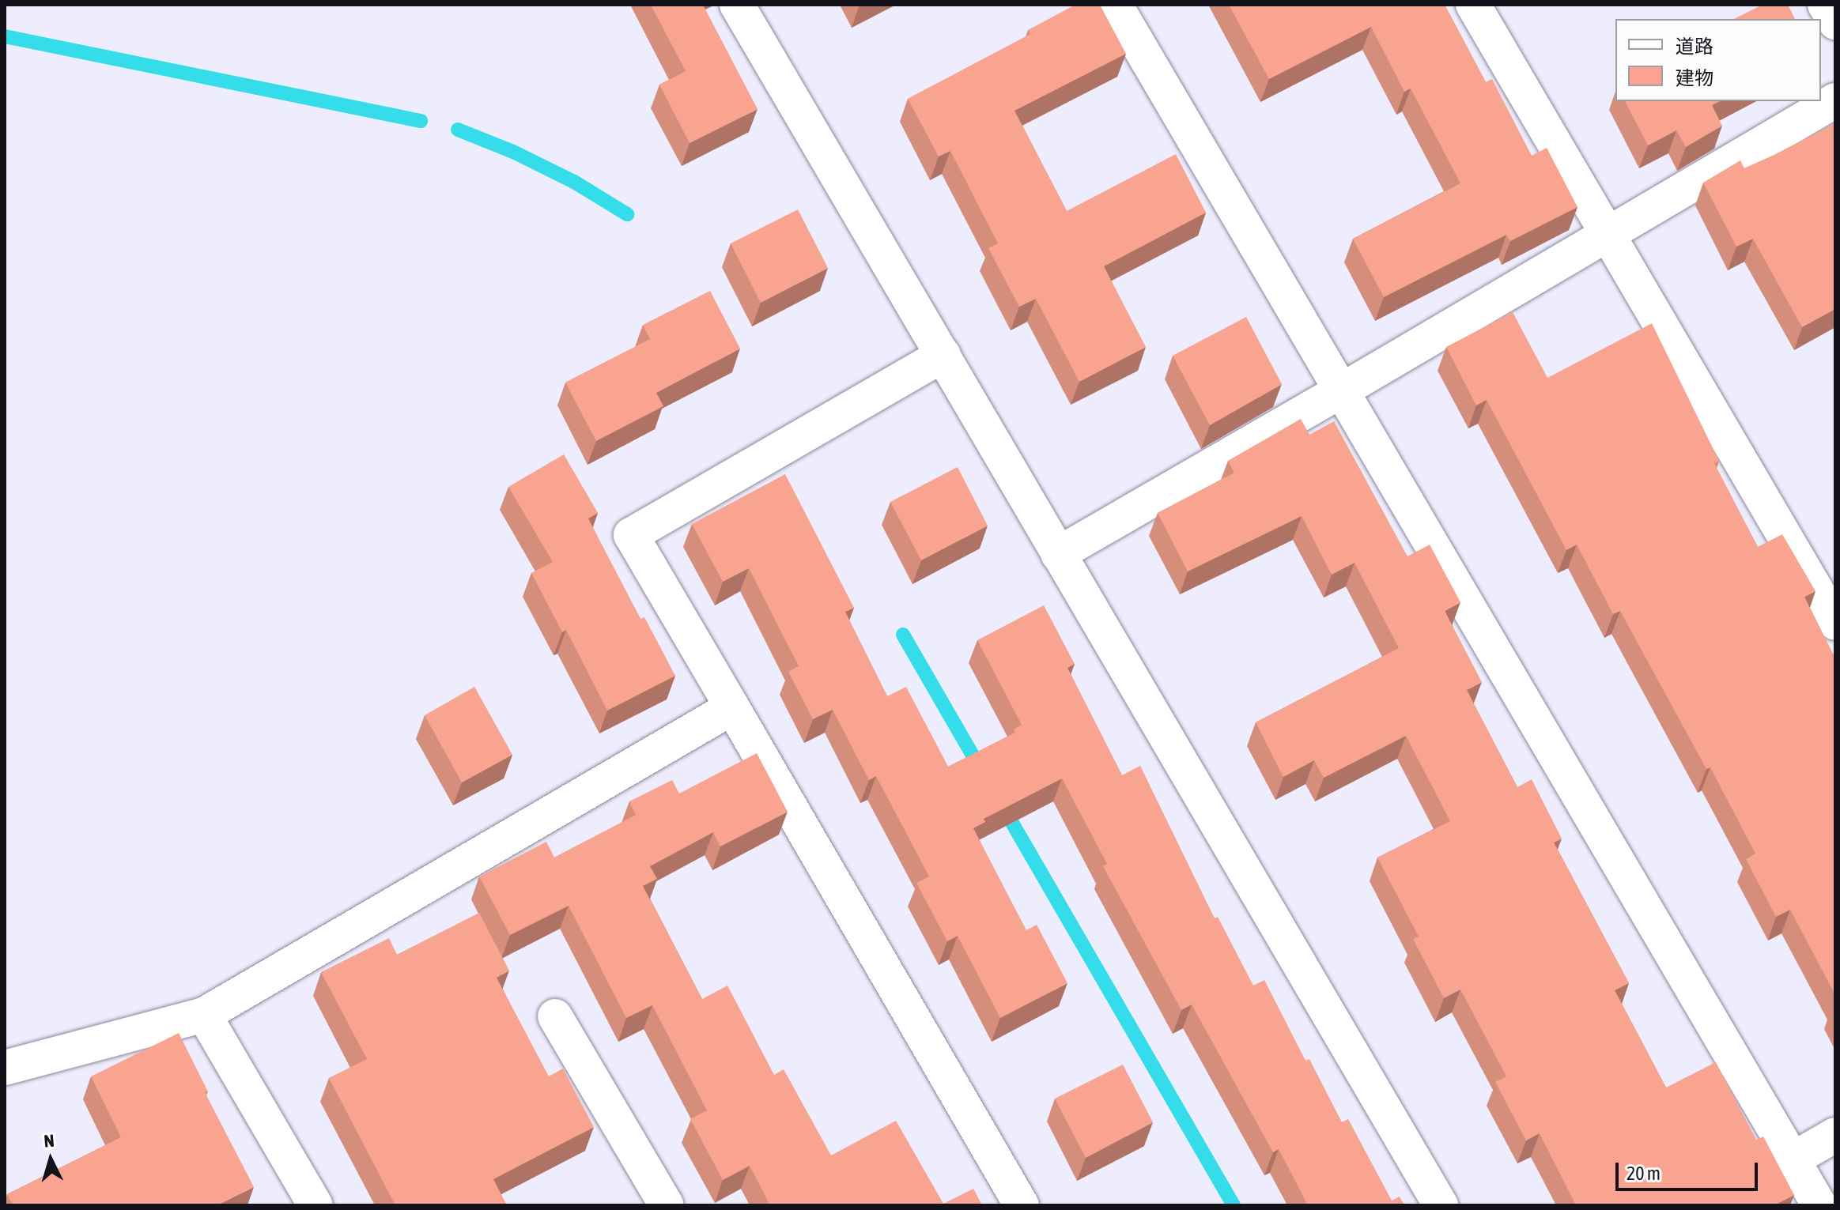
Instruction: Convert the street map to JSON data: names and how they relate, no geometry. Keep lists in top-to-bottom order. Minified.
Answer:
{"legend":["道路","建物"],"scale_bar":"20 m","north":"top"}
